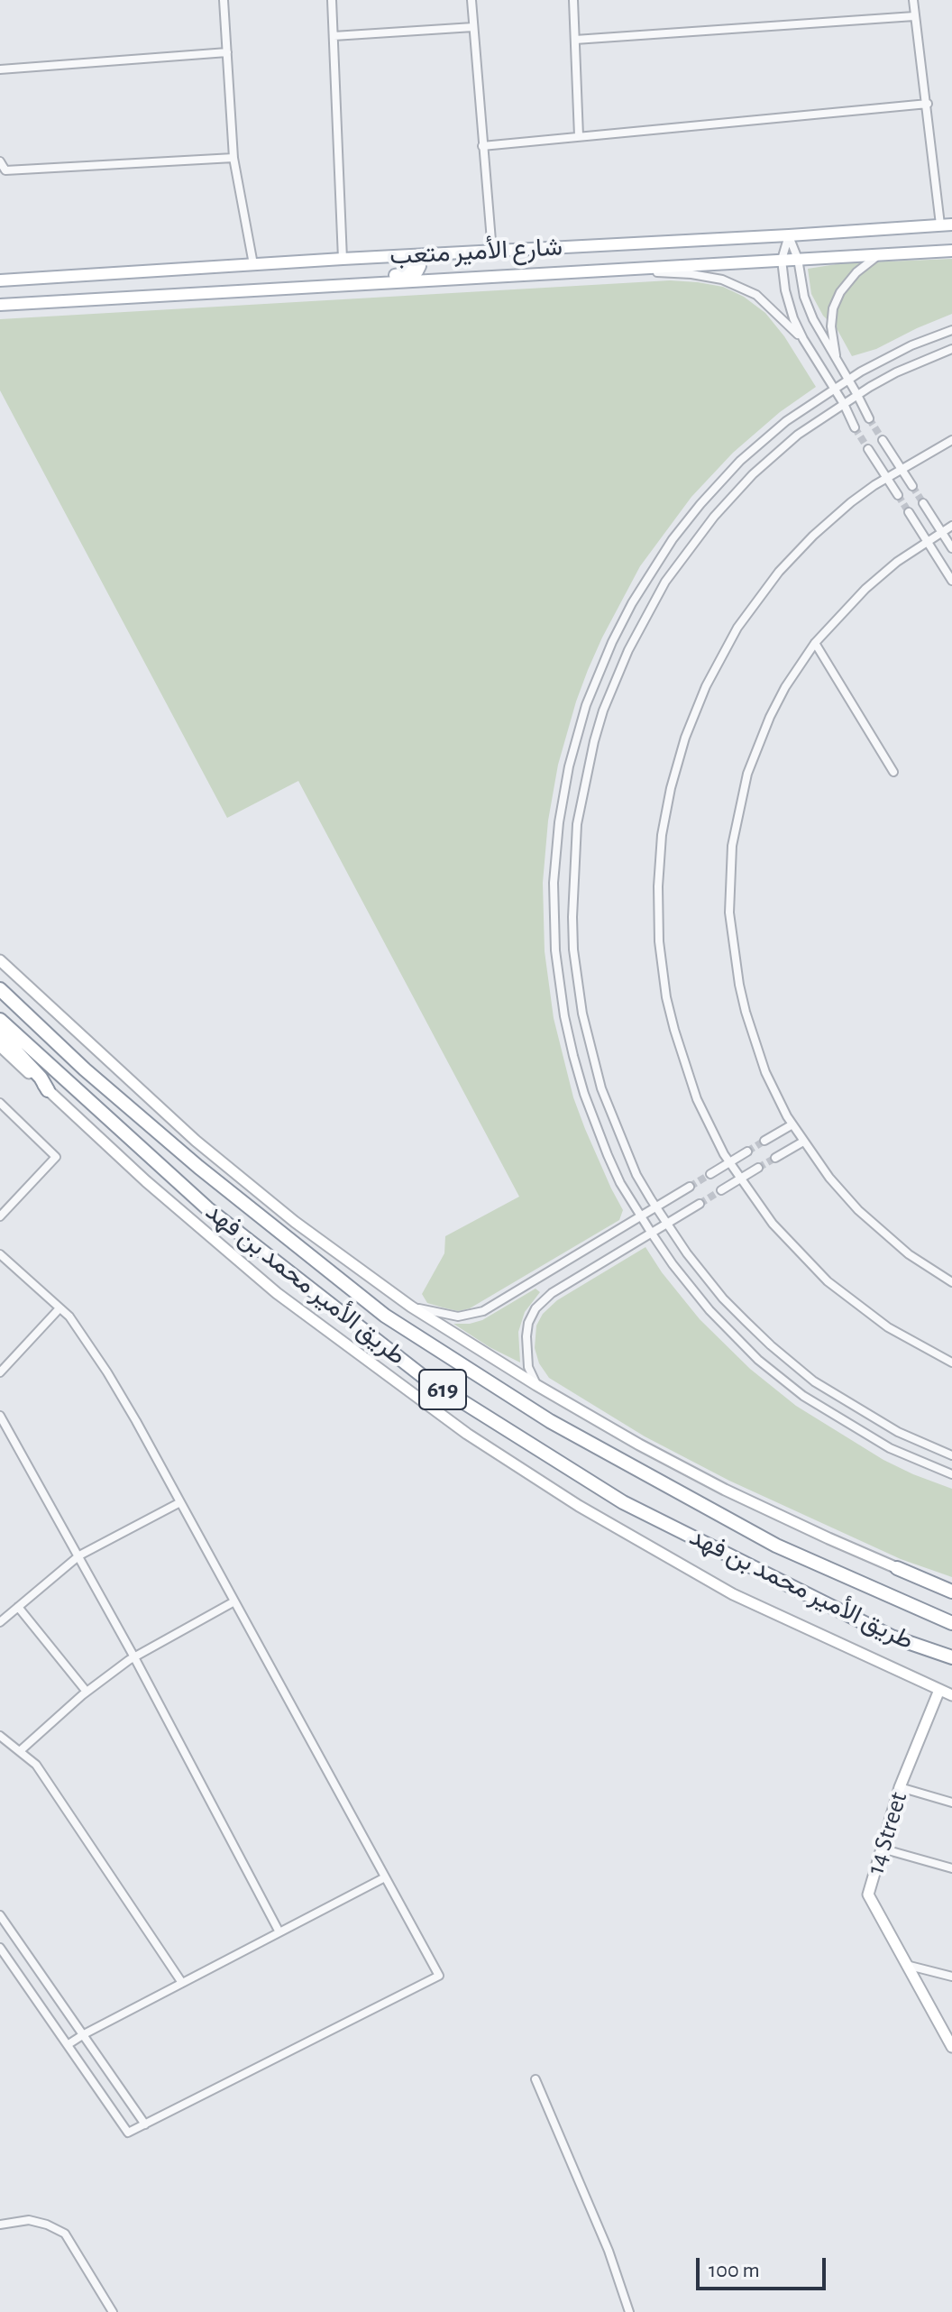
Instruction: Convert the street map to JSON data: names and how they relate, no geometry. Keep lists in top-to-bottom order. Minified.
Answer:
{"streets":{"highway":["طريق الأمير محمد بن فهد","619"],"main road":["شارع الأمير متعب","14 Street"]},"scale_bar":"100 m"}
